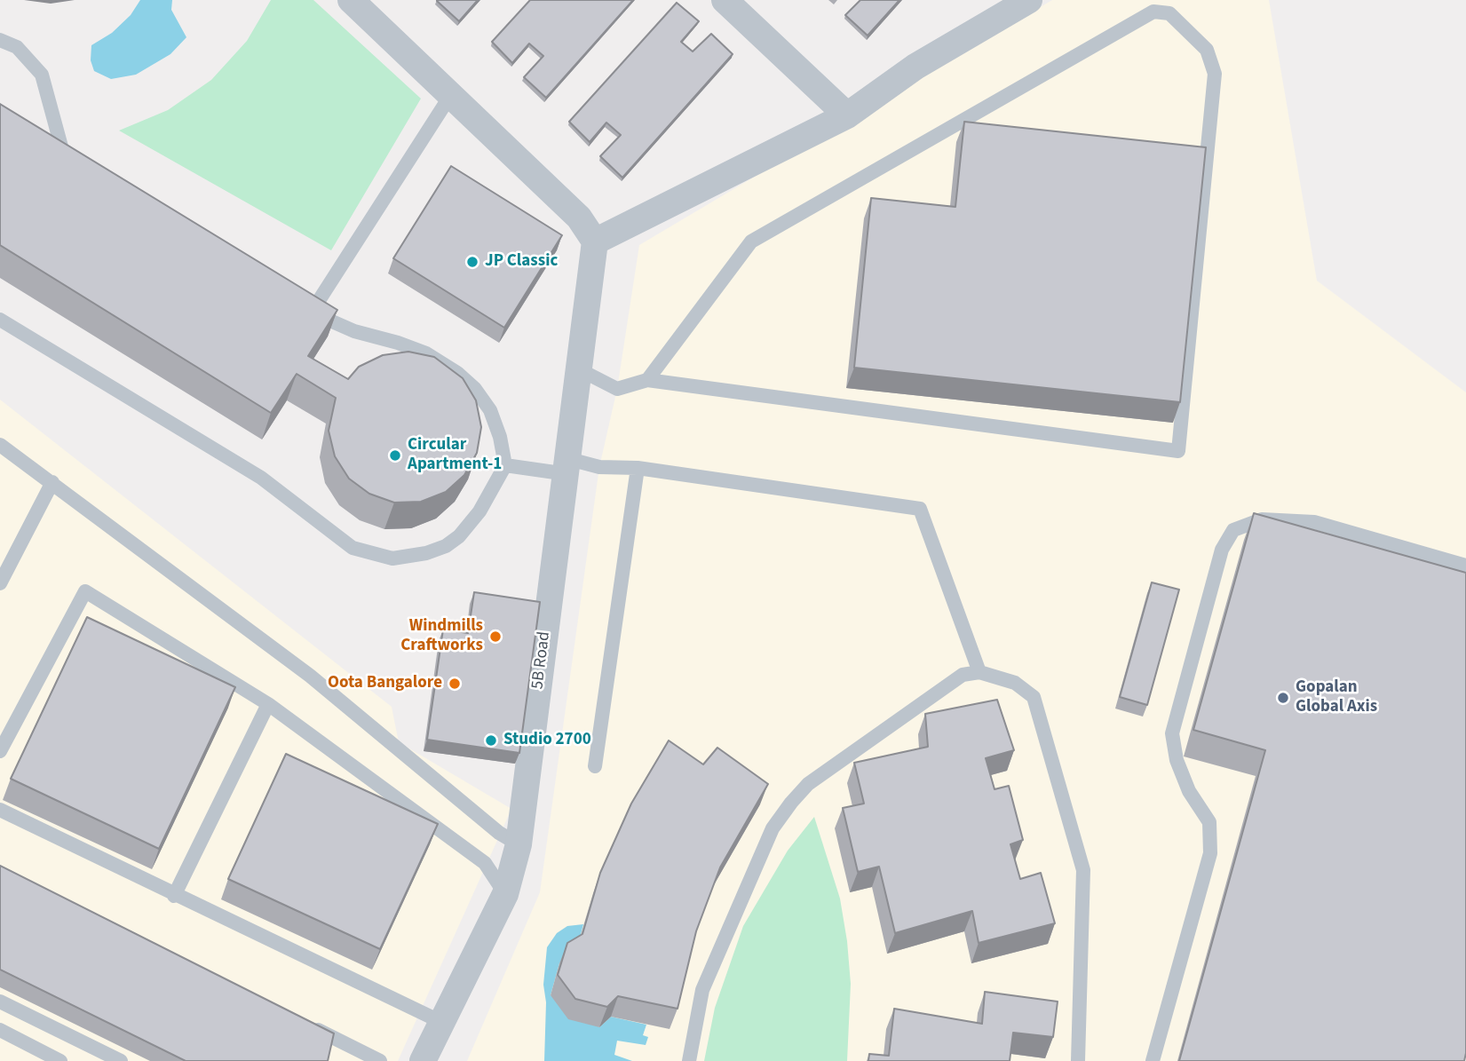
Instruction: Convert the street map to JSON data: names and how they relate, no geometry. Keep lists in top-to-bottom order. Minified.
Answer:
{"streets":{"street":["5B Road"]},"places":["JP Classic","Circular Apartment-1","Windmills Craftworks","Oota Bangalore","Gopalan Global Axis","Studio 2700"]}
